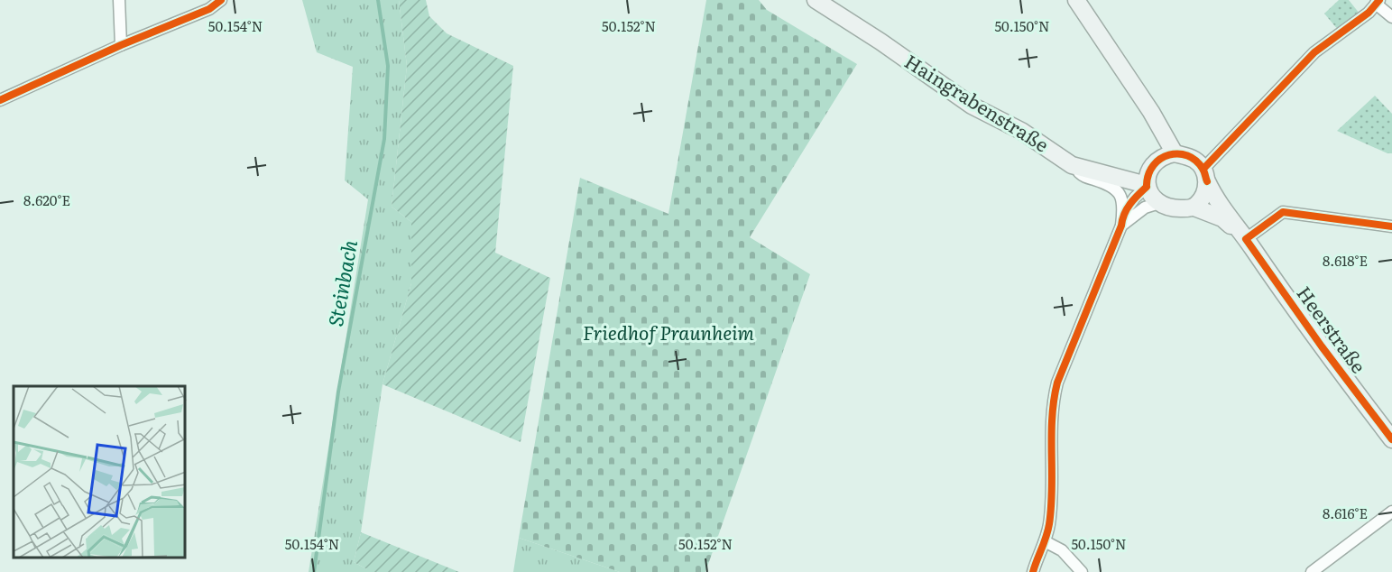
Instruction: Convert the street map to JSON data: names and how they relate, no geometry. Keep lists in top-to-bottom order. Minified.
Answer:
{"streets":{"main road":["Haingrabenstraße","Heerstraße"]},"crossings":[["Haingrabenstraße","Heerstraße"]],"water":["Steinbach"],"parks":["Friedhof Praunheim"],"coordinates":["50.154°N","50.152°N","50.150°N","8.620°E","8.618°E","8.616°E"]}
